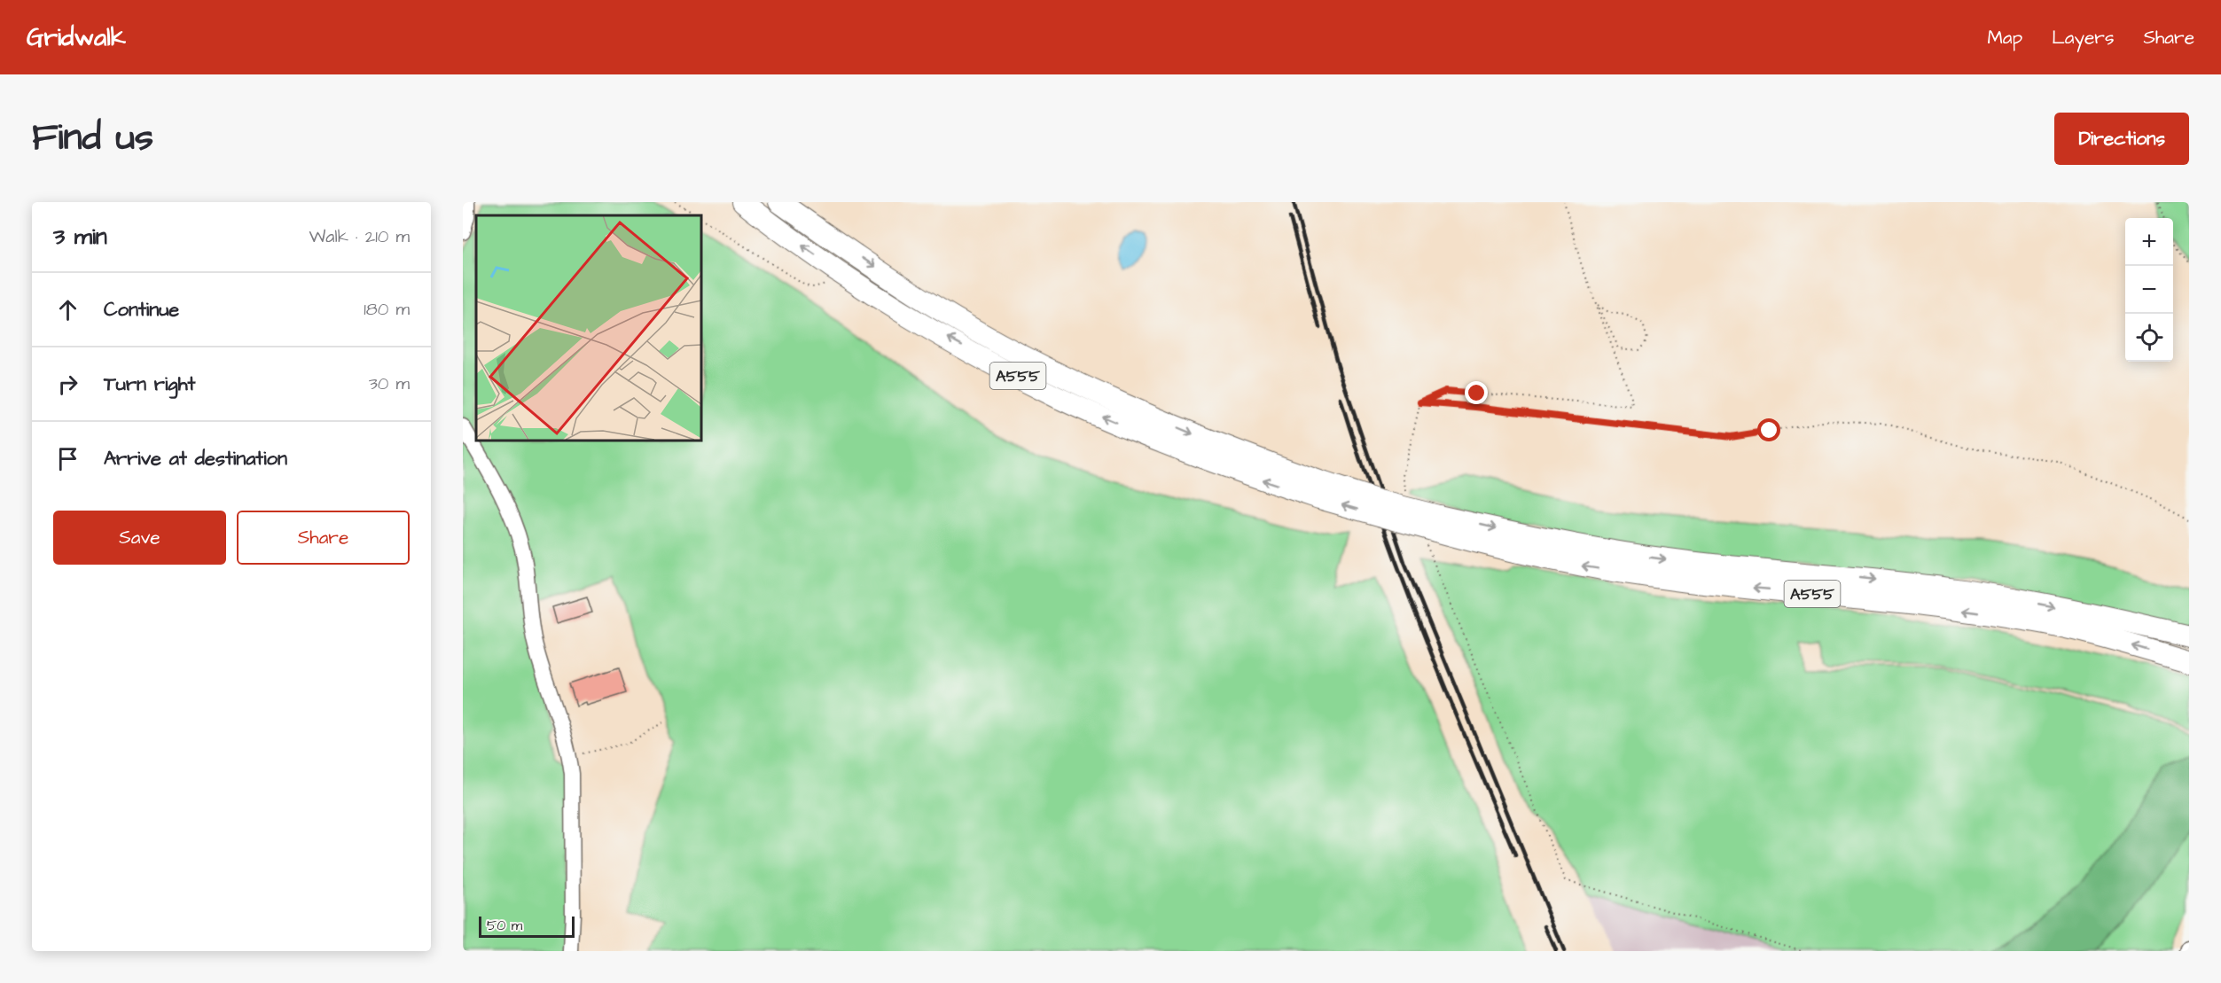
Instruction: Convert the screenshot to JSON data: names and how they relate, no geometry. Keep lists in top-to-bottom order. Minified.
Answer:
{"streets":{"highway":["A555"]},"scale_bar":"50 m","page":{"header":"Gridwalk","nav":["Map","Layers","Share"],"title":"Find us","buttons":["Directions",["Save","Share"]],"heading":["3 min","Walk · 210 m"],"map_buttons":["+","−"],"list":[["Continue","180 m"],["Turn right","30 m"],"Arrive at destination"],"scale":"50 m"}}
